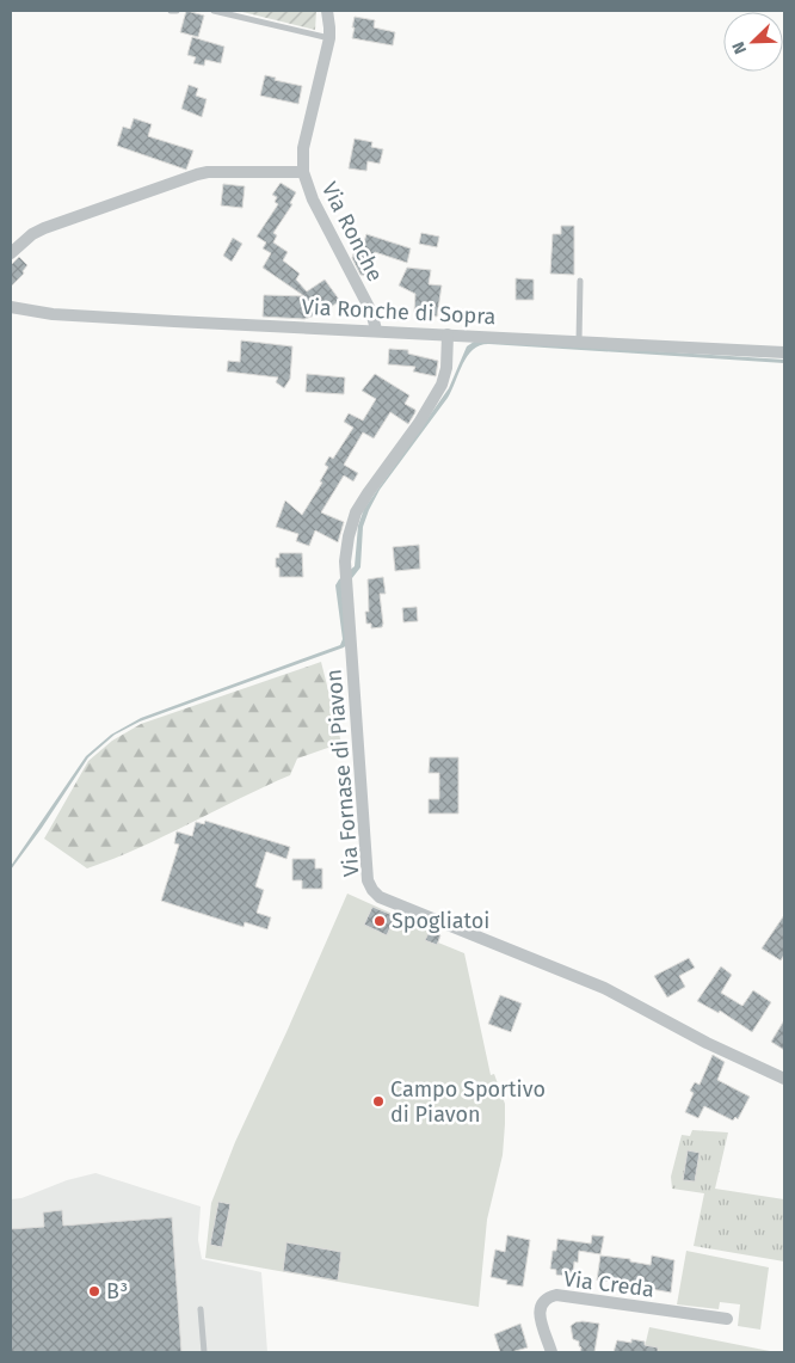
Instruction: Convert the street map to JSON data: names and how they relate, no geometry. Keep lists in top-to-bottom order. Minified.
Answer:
{"streets":{"street":["Via Ronche","Via Ronche di Sopra","Via Fornase di Piavon","Via Creda"]},"crossings":[["Via Ronche","Via Ronche di Sopra"],["Via Ronche di Sopra","Via Fornase di Piavon"]],"places":["Spogliatoi","Campo Sportivo di Piavon","B³"],"north":"bottom left"}
